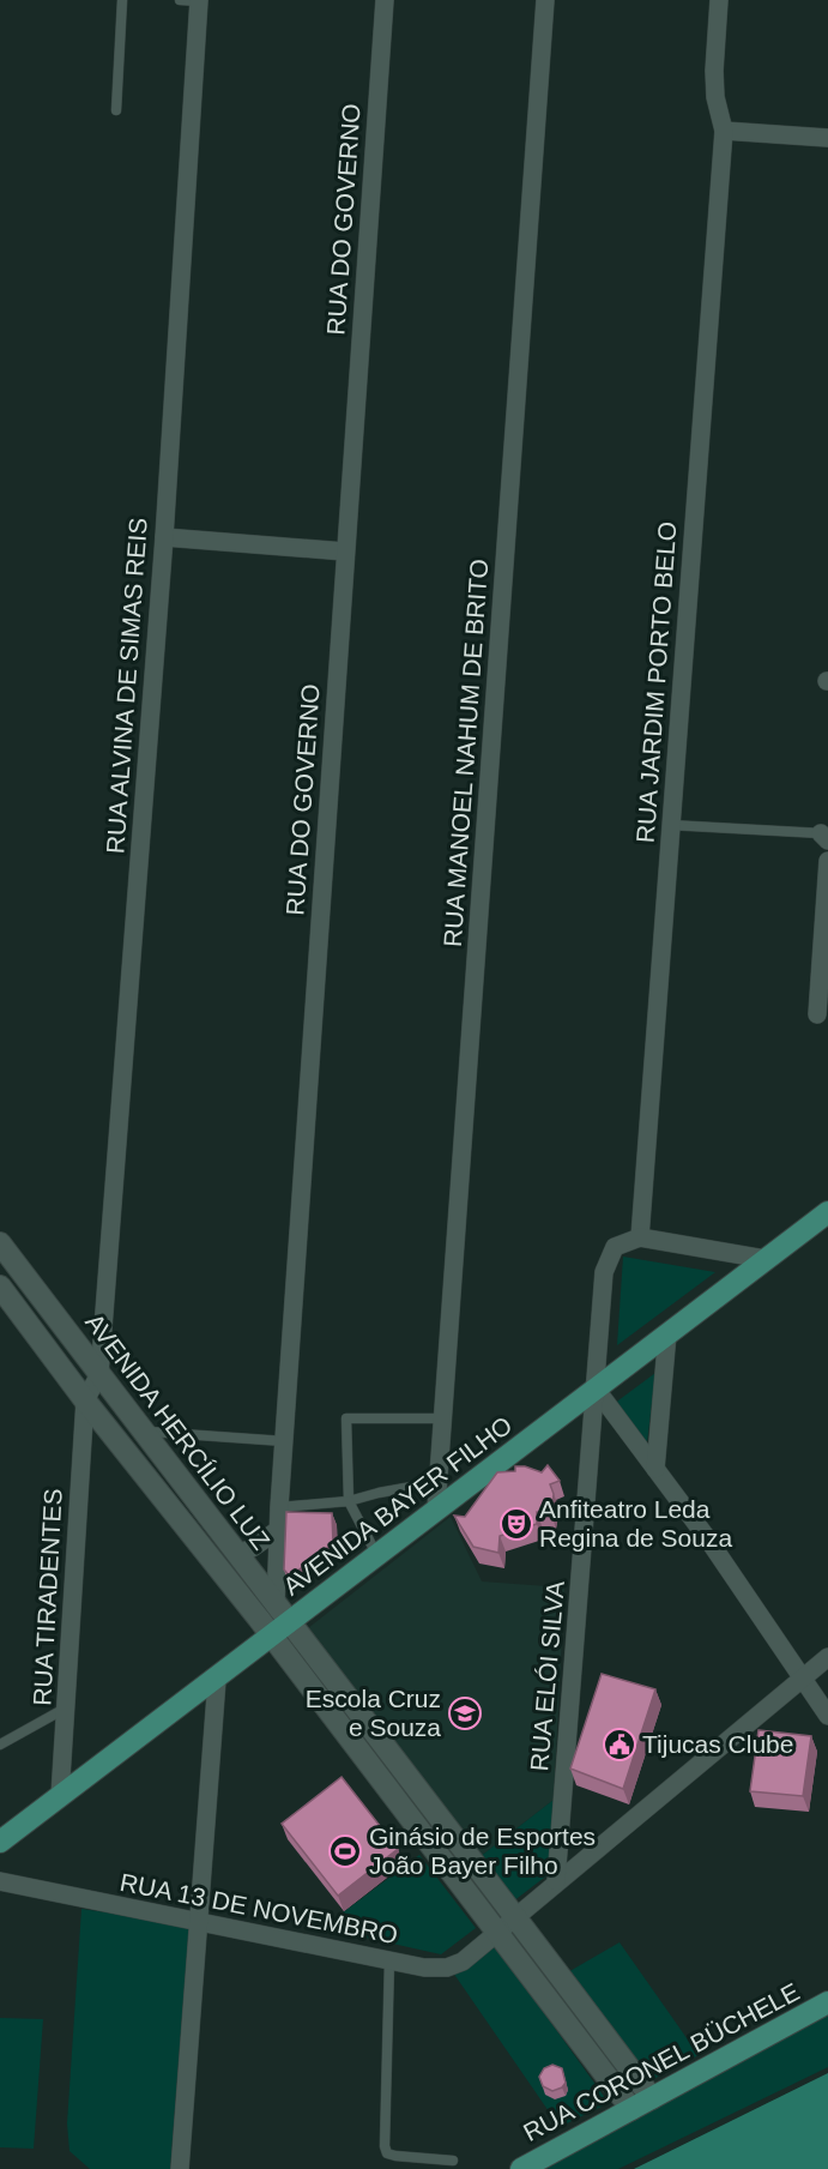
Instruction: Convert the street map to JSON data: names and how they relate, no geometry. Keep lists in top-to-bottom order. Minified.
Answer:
{"streets":{"main road":["AVENIDA BAYER FILHO","RUA CORONEL BÜCHELE"],"street":["RUA DO GOVERNO","RUA JARDIM PORTO BELO","RUA ALVINA DE SIMAS REIS","RUA MANOEL NAHUM DE BRITO","AVENIDA HERCÍLIO LUZ","RUA TIRADENTES","RUA ELÓI SILVA","RUA 13 DE NOVEMBRO"]},"crossings":[["RUA DO GOVERNO","AVENIDA HERCÍLIO LUZ"],["RUA DO GOVERNO","AVENIDA BAYER FILHO"],["RUA JARDIM PORTO BELO","RUA ELÓI SILVA"],["RUA ALVINA DE SIMAS REIS","AVENIDA HERCÍLIO LUZ"],["RUA MANOEL NAHUM DE BRITO","AVENIDA BAYER FILHO"],["AVENIDA HERCÍLIO LUZ","AVENIDA BAYER FILHO"],["AVENIDA HERCÍLIO LUZ","RUA TIRADENTES"],["AVENIDA HERCÍLIO LUZ","RUA 13 DE NOVEMBRO"],["AVENIDA HERCÍLIO LUZ","RUA CORONEL BÜCHELE"],["AVENIDA BAYER FILHO","RUA TIRADENTES"],["AVENIDA BAYER FILHO","RUA ELÓI SILVA"],["RUA ELÓI SILVA","RUA 13 DE NOVEMBRO"]],"places":{"theatre":["Anfiteatro Leda Regina de Souza"],"school or university":["Escola Cruz e Souza"],"public building":["Tijucas Clube"],"sports":["Ginásio de Esportes João Bayer Filho"]}}
